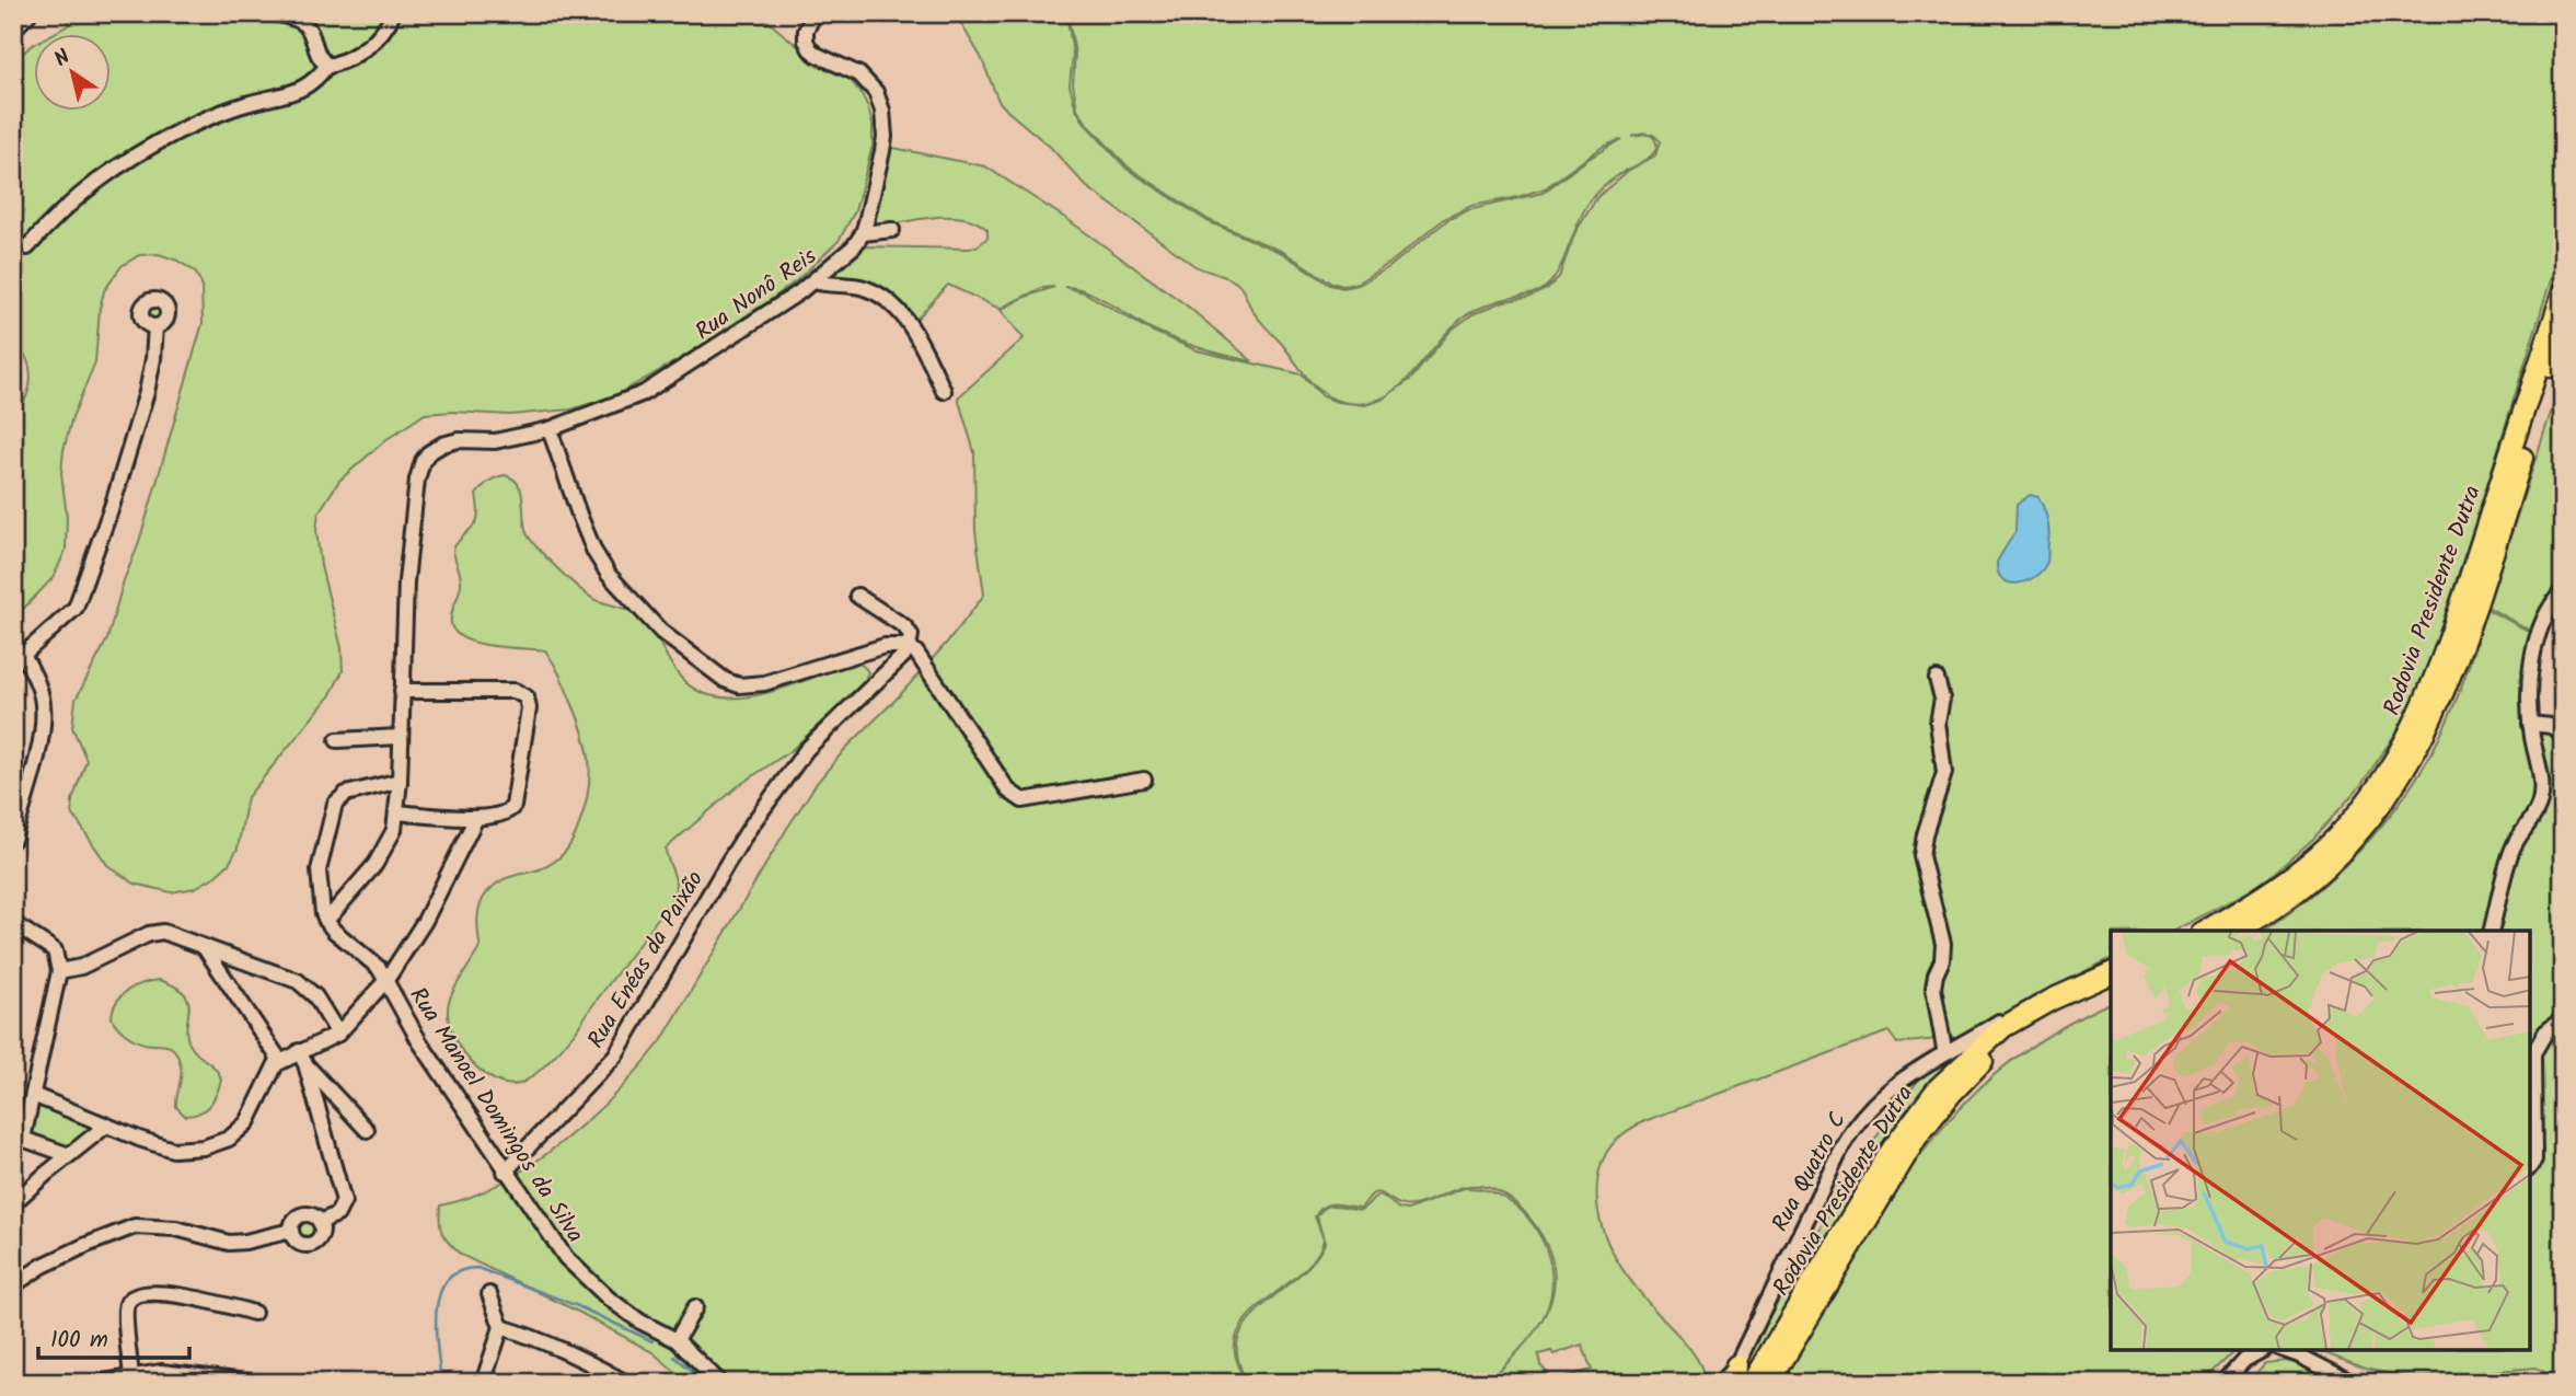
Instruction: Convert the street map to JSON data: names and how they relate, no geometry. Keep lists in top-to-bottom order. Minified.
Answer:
{"streets":{"highway":["Rodovia Presidente Dutra"],"street":["Rua Nonô Reis","Rua Enéas da Paixão","Rua Manoel Domingos da Silva","Rua Quatro C"]},"crossings":[["Rua Nonô Reis","Rua Manoel Domingos da Silva"],["Rua Enéas da Paixão","Rua Manoel Domingos da Silva"]],"scale_bar":"100 m","north":"top left"}
